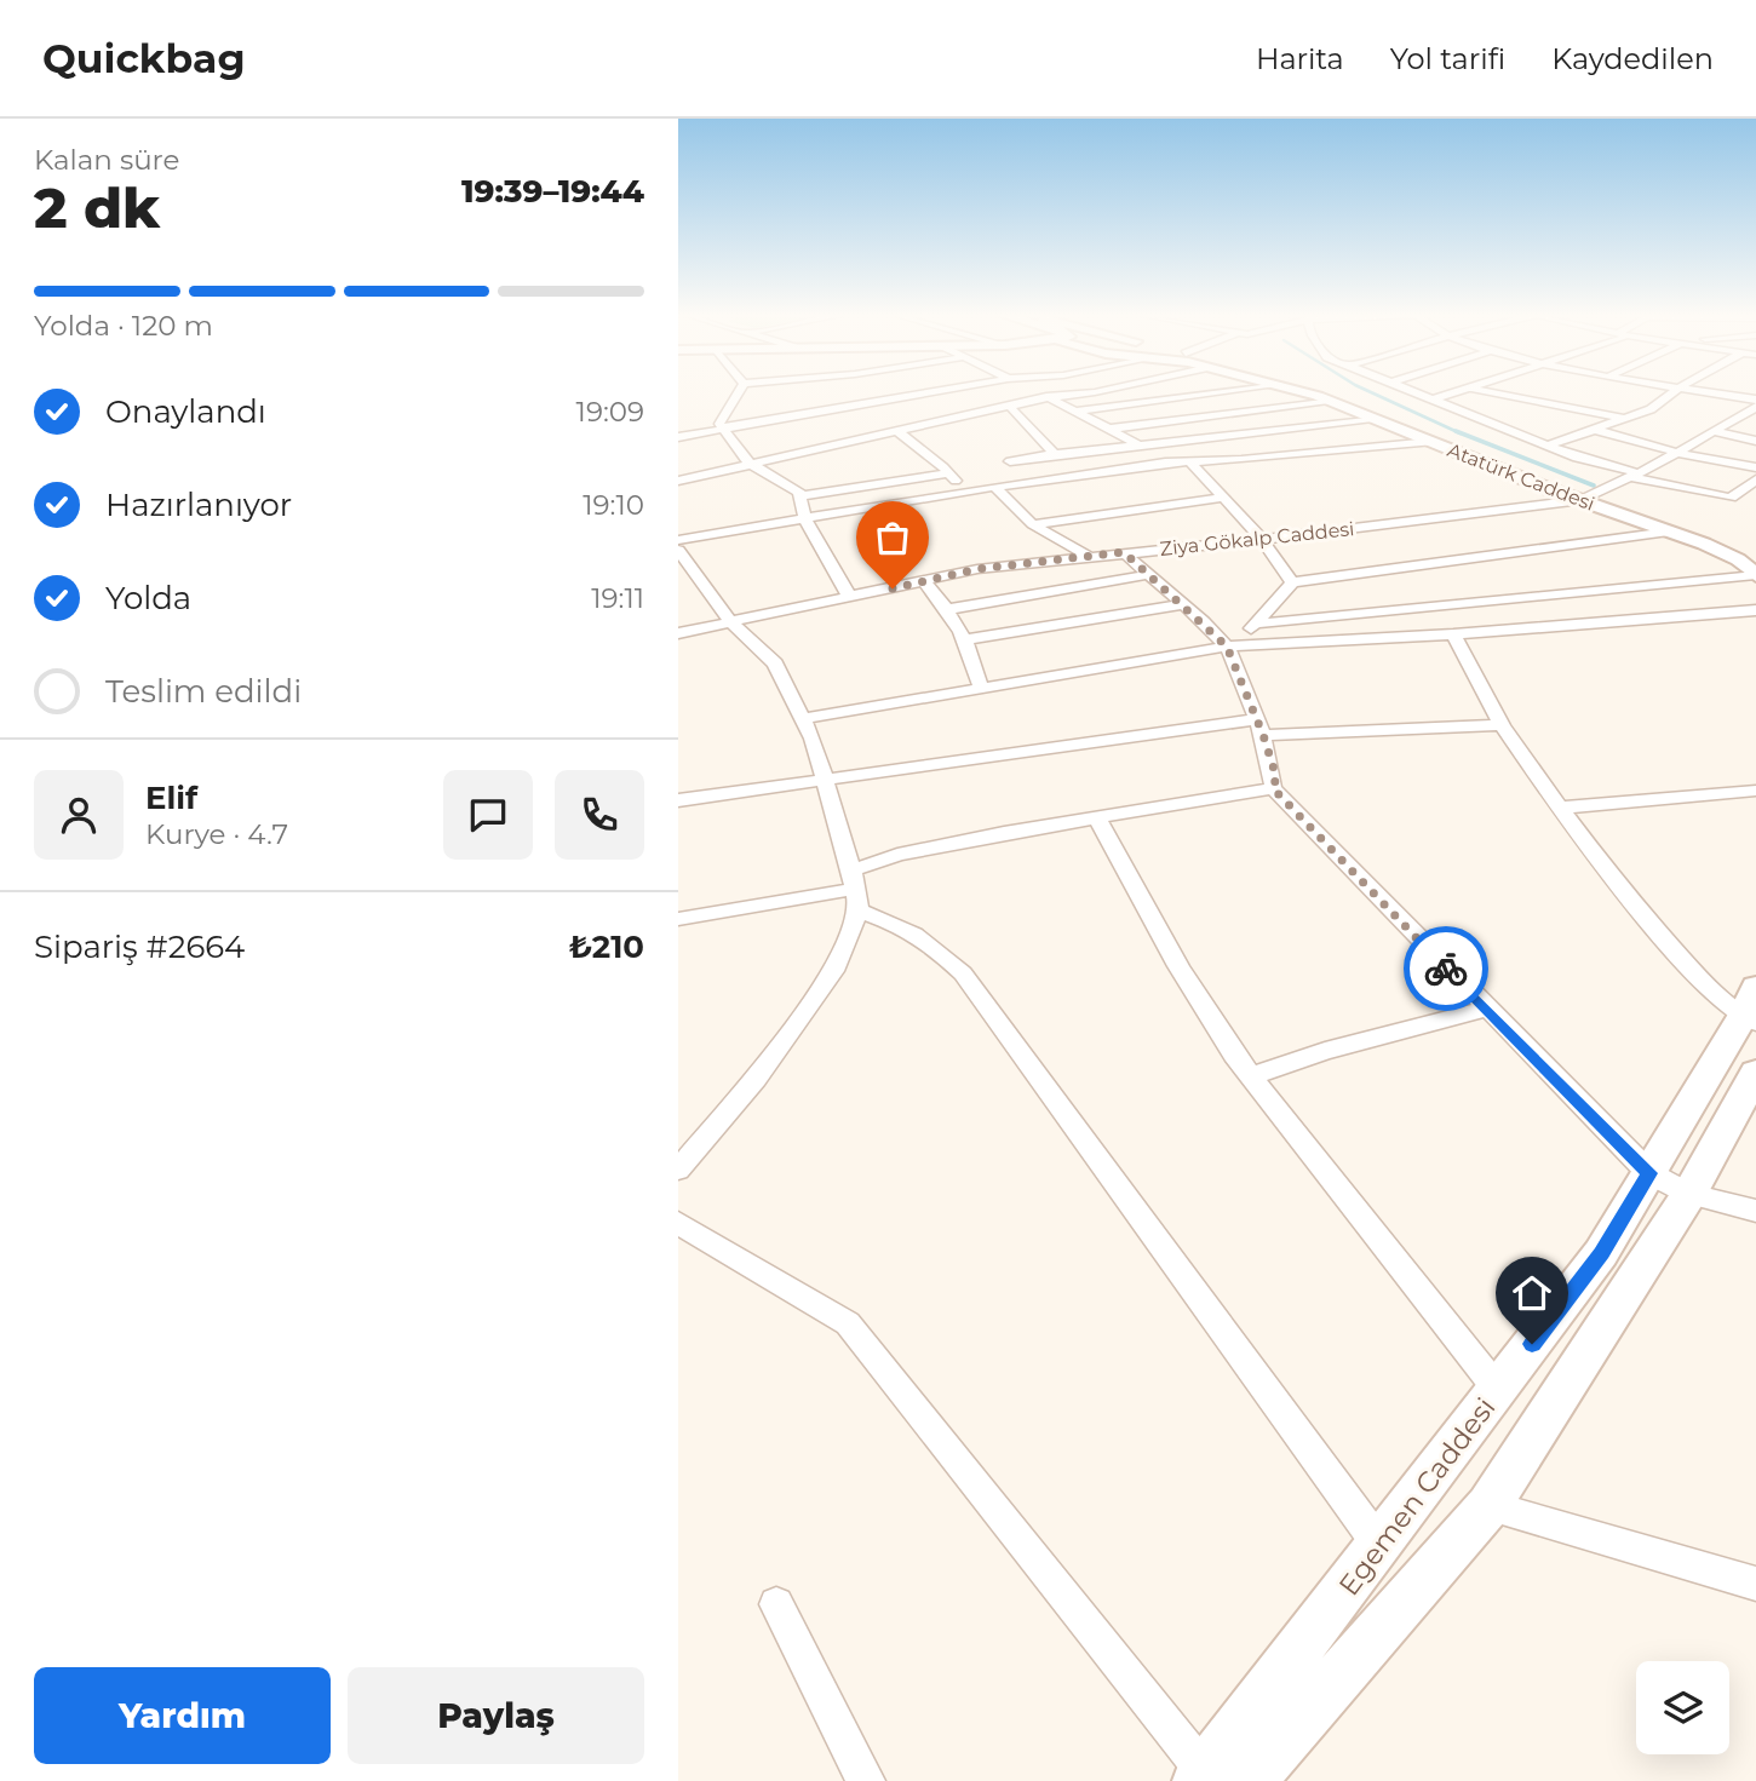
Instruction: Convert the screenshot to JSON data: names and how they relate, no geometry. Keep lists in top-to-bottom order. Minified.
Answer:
{"streets":{"main road":["Atatürk Caddesi","Egemen Caddesi"],"street":["Ziya Gökalp Caddesi"]},"crossings":[["Atatürk Caddesi","Ziya Gökalp Caddesi"]],"page":{"header":"Quickbag","nav":["Harita","Yol tarifi","Kaydedilen"],"heading":["2 dk","Kalan süre","19:39–19:44"],"panel":["Elif","Kurye · 4.7","Sipariş #2664","₺210"],"bar":"Yolda · 120 m","list":[["Onaylandı","19:09"],["Hazırlanıyor","19:10"],["Yolda","19:11"],"Teslim edildi"],"buttons":["Yardım","Paylaş"]}}
